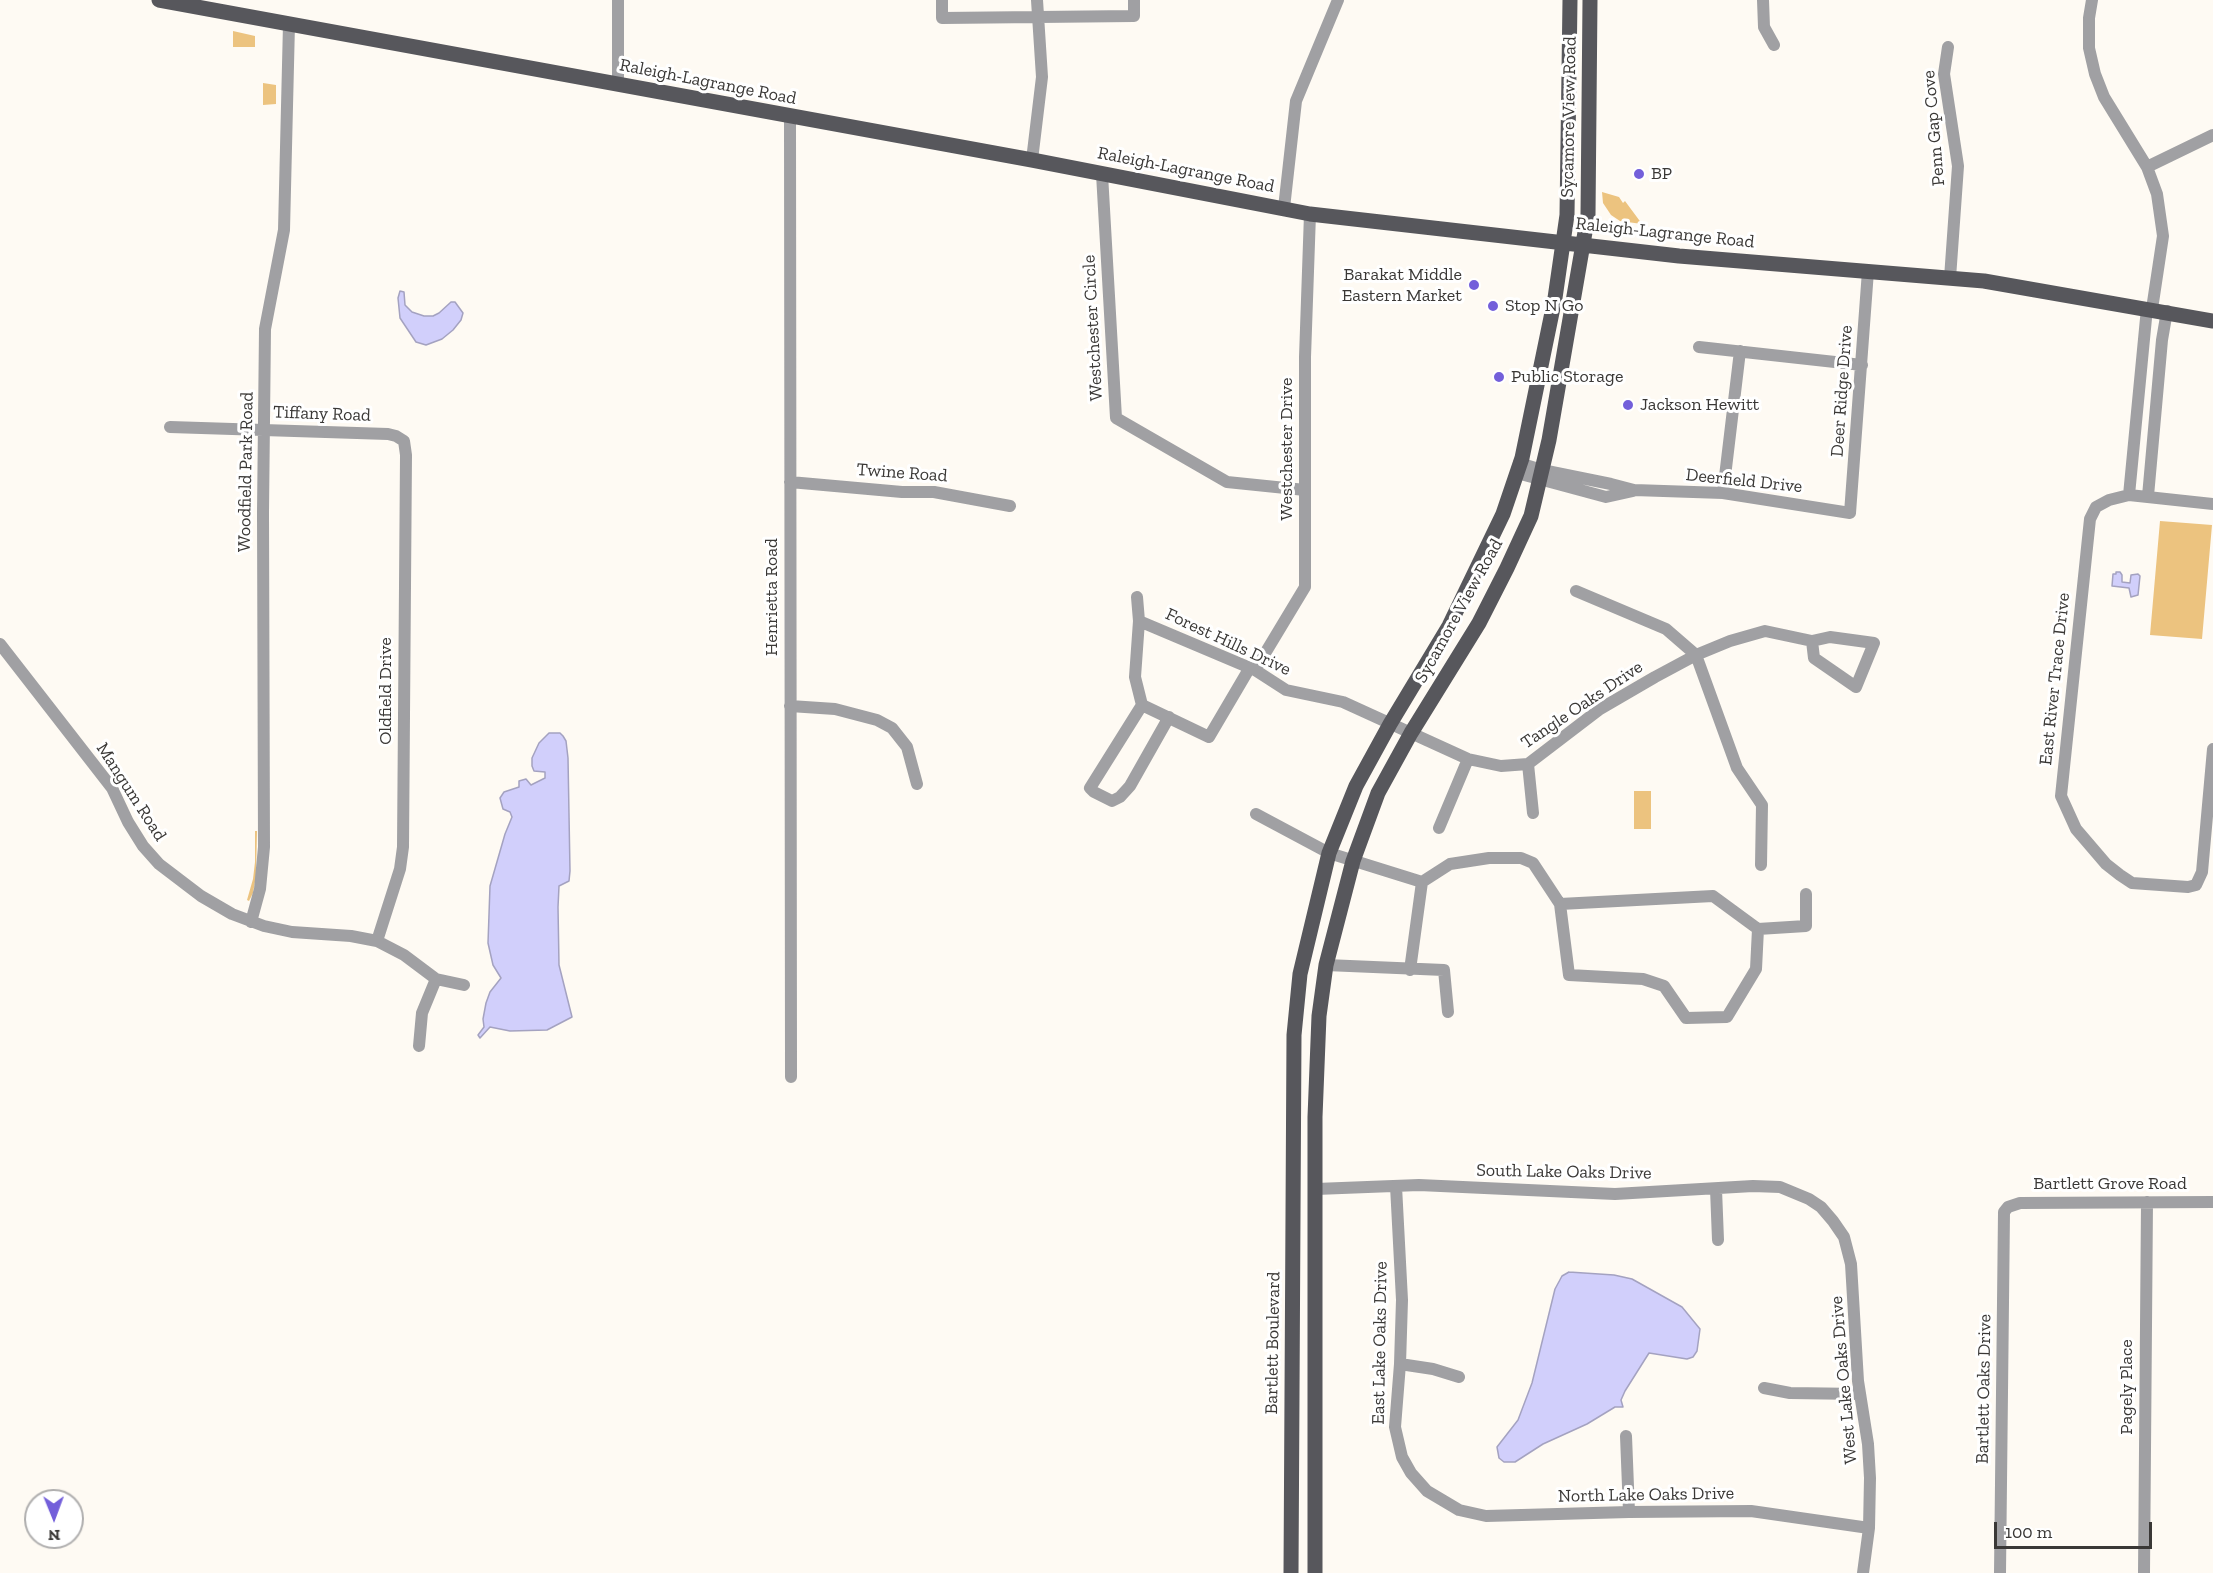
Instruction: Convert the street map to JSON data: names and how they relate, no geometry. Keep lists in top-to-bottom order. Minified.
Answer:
{"streets":{"main road":["Raleigh-Lagrange Road","Sycamore View Road","Bartlett Boulevard"],"street":["Penn Gap Cove","Westchester Circle","Deer Ridge Drive","Tiffany Road","Westchester Drive","Woodfield Park Road","Twine Road","Deerfield Drive","Henrietta Road","Forest Hills Drive","East River Trace Drive","Oldfield Drive","Tangle Oaks Drive","Mangum Road","South Lake Oaks Drive","Bartlett Grove Road","East Lake Oaks Drive","West Lake Oaks Drive","Pagely Place","Bartlett Oaks Drive","North Lake Oaks Drive"]},"crossings":[["Raleigh-Lagrange Road","Sycamore View Road"],["Raleigh-Lagrange Road","Penn Gap Cove"],["Raleigh-Lagrange Road","Westchester Circle"],["Raleigh-Lagrange Road","Deer Ridge Drive"],["Raleigh-Lagrange Road","Westchester Drive"],["Raleigh-Lagrange Road","Woodfield Park Road"],["Raleigh-Lagrange Road","Henrietta Road"],["Sycamore View Road","Deerfield Drive"],["Sycamore View Road","Forest Hills Drive"],["Sycamore View Road","Tangle Oaks Drive"],["Sycamore View Road","South Lake Oaks Drive"],["Sycamore View Road","Bartlett Boulevard"],["Westchester Circle","Westchester Drive"],["Deer Ridge Drive","Deerfield Drive"],["Tiffany Road","Woodfield Park Road"],["Tiffany Road","Oldfield Drive"],["Westchester Drive","Forest Hills Drive"],["Woodfield Park Road","Mangum Road"],["Twine Road","Henrietta Road"],["Forest Hills Drive","Tangle Oaks Drive"],["Oldfield Drive","Mangum Road"],["South Lake Oaks Drive","East Lake Oaks Drive"],["South Lake Oaks Drive","West Lake Oaks Drive"],["Bartlett Grove Road","Pagely Place"],["Bartlett Grove Road","Bartlett Oaks Drive"],["East Lake Oaks Drive","North Lake Oaks Drive"],["West Lake Oaks Drive","North Lake Oaks Drive"]],"places":["BP","Barakat Middle Eastern Market","Stop N Go","Public Storage","Jackson Hewitt"],"scale_bar":"100 m","north":"bottom"}
